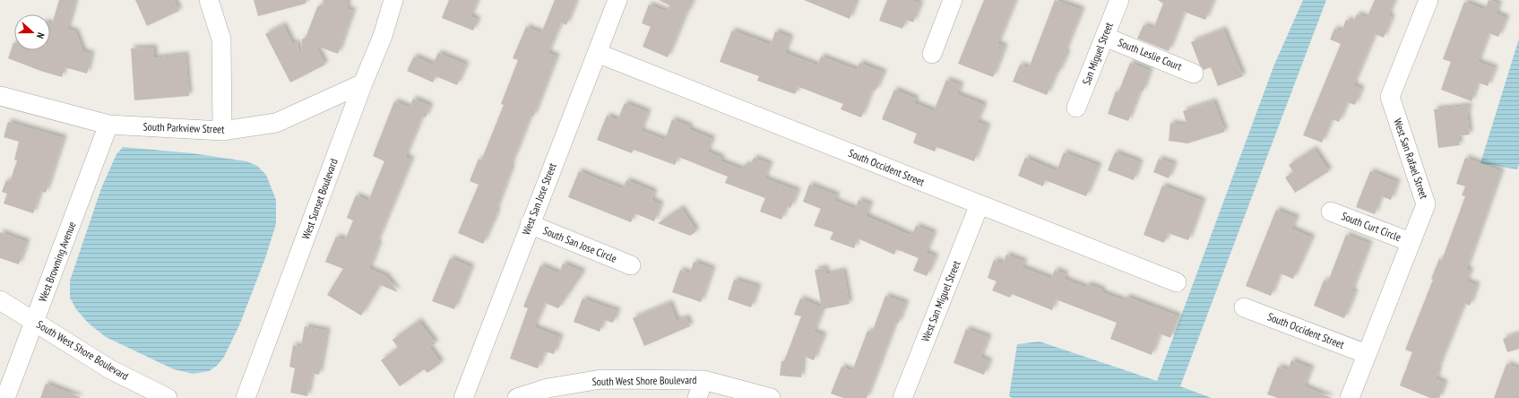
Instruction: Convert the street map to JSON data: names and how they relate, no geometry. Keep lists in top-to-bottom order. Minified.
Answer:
{"streets":{"street":["San Miguel Street","South Leslie Court","South Parkview Street","West San Rafael Street","South Occident Street","West Sunset Boulevard","West San Jose Street","South Curt Circle","South San Jose Circle","West Browning Avenue","West San Miguel Street","South West Shore Boulevard"]},"crossings":[["San Miguel Street","South Leslie Court"],["South Parkview Street","West Sunset Boulevard"],["South Parkview Street","West Browning Avenue"],["West San Rafael Street","South Occident Street"],["West San Rafael Street","South Curt Circle"],["South Occident Street","West San Jose Street"],["South Occident Street","West San Miguel Street"],["West San Jose Street","South San Jose Circle"],["West Browning Avenue","South West Shore Boulevard"]],"north":"right"}
